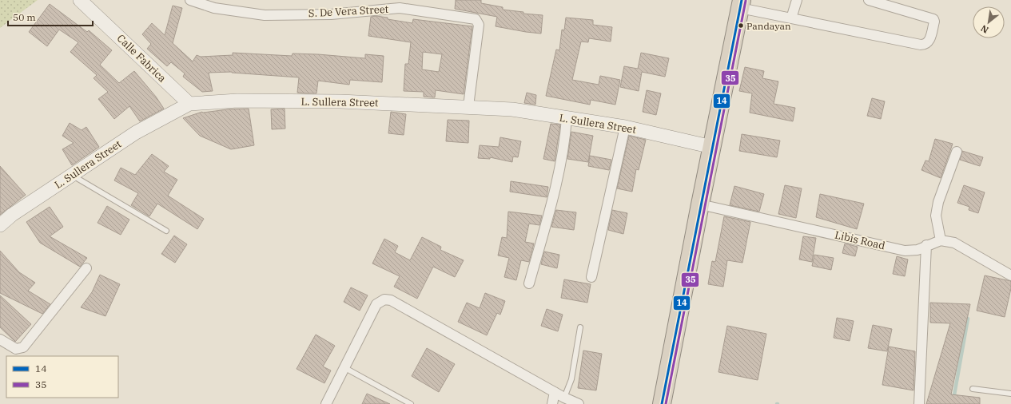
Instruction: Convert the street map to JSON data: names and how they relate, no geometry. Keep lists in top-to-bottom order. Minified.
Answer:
{"streets":{"street":["S. De Vera Street","Calle Fabrica","L. Sullera Street","Libis Road"]},"crossings":[["S. De Vera Street","L. Sullera Street"],["Calle Fabrica","L. Sullera Street"]],"places":["Pandayan"],"lines":["transit line 14","transit line 35"],"legend":["14","35"],"scale_bar":"50 m","north":"bottom left"}
